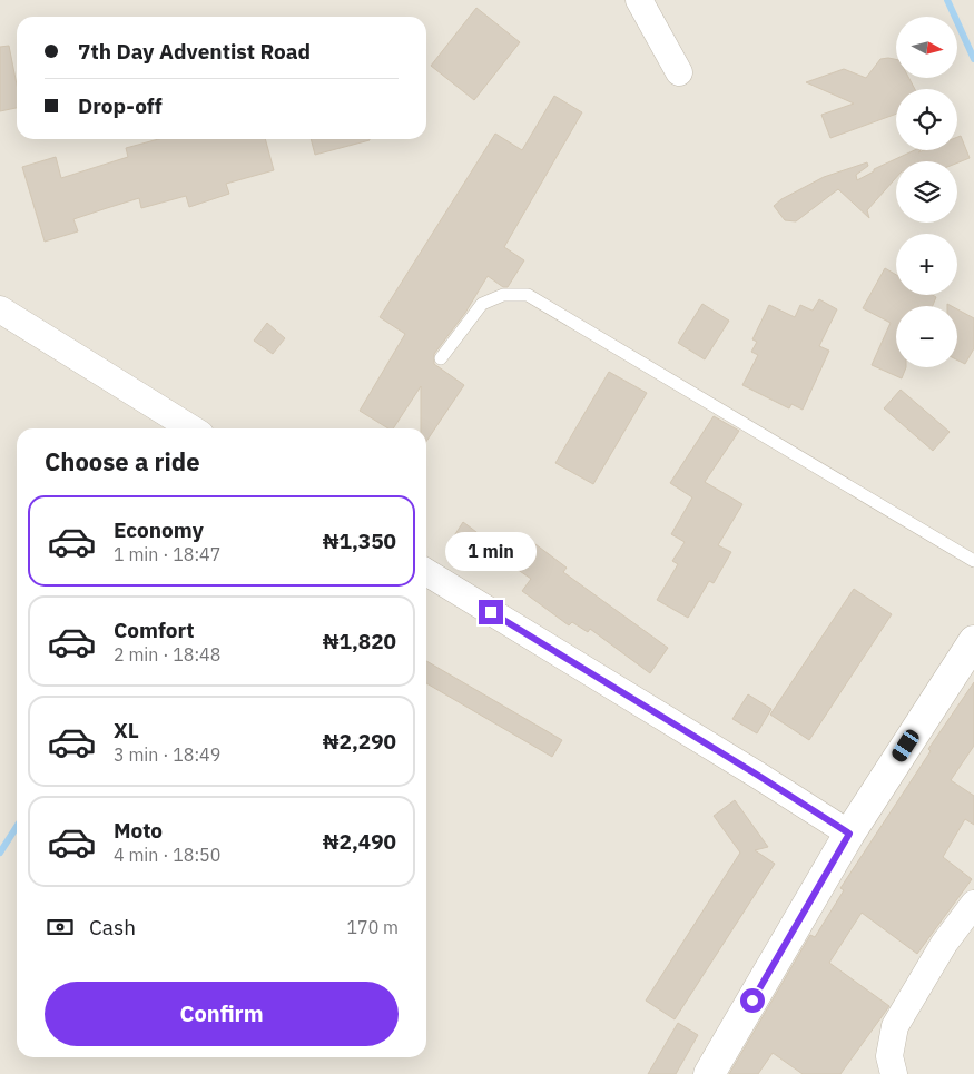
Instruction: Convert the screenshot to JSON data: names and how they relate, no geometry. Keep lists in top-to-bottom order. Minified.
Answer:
{"north":"right","page":{"map_buttons":["+","−"],"banner":["7th Day Adventist Road","Drop-off"],"heading":"Choose a ride","list":[{"name":"Economy","note":"1 min · 18:47","value":"₦1,350"},{"name":"Comfort","note":"2 min · 18:48","value":"₦1,820"},{"name":"XL","note":"3 min · 18:49","value":"₦2,290"},{"name":"Moto","note":"4 min · 18:50","value":"₦2,490"}],"bubble":"1 min","pay":["Cash","170 m"],"buttons":"Confirm"}}
